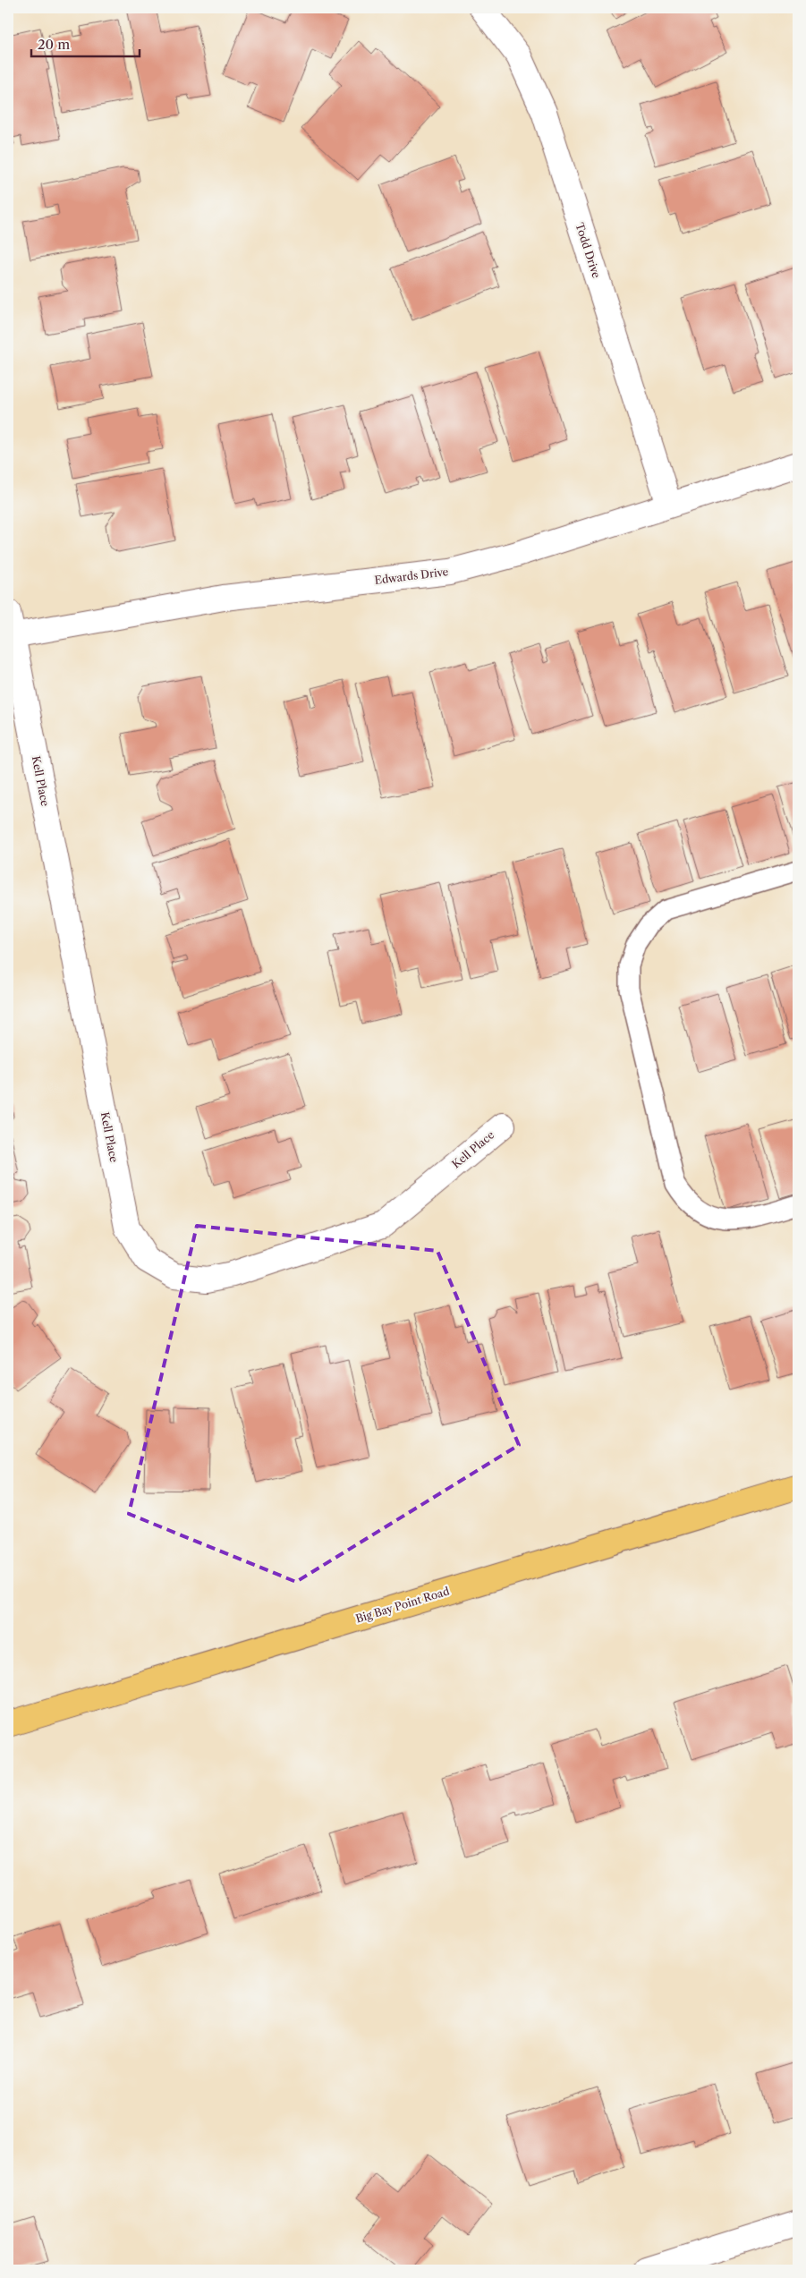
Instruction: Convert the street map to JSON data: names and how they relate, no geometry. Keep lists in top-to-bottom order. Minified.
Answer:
{"streets":{"main road":["Big Bay Point Road"],"street":["Todd Drive","Edwards Drive","Kell Place"]},"crossings":[["Todd Drive","Edwards Drive"],["Edwards Drive","Kell Place"]],"scale_bar":"20 m"}
